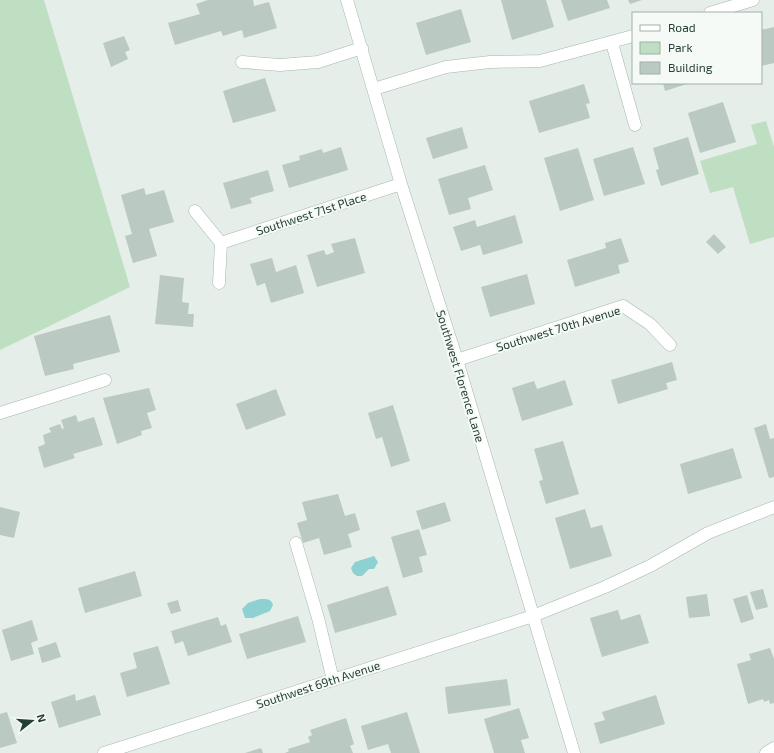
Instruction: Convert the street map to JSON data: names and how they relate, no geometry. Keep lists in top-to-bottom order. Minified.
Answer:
{"streets":{"street":["Southwest 71st Place","Southwest 70th Avenue","Southwest Florence Lane","Southwest 69th Avenue"]},"crossings":[["Southwest 71st Place","Southwest Florence Lane"],["Southwest 70th Avenue","Southwest Florence Lane"],["Southwest Florence Lane","Southwest 69th Avenue"]],"legend":["Road","Park","Building"],"north":"right"}
